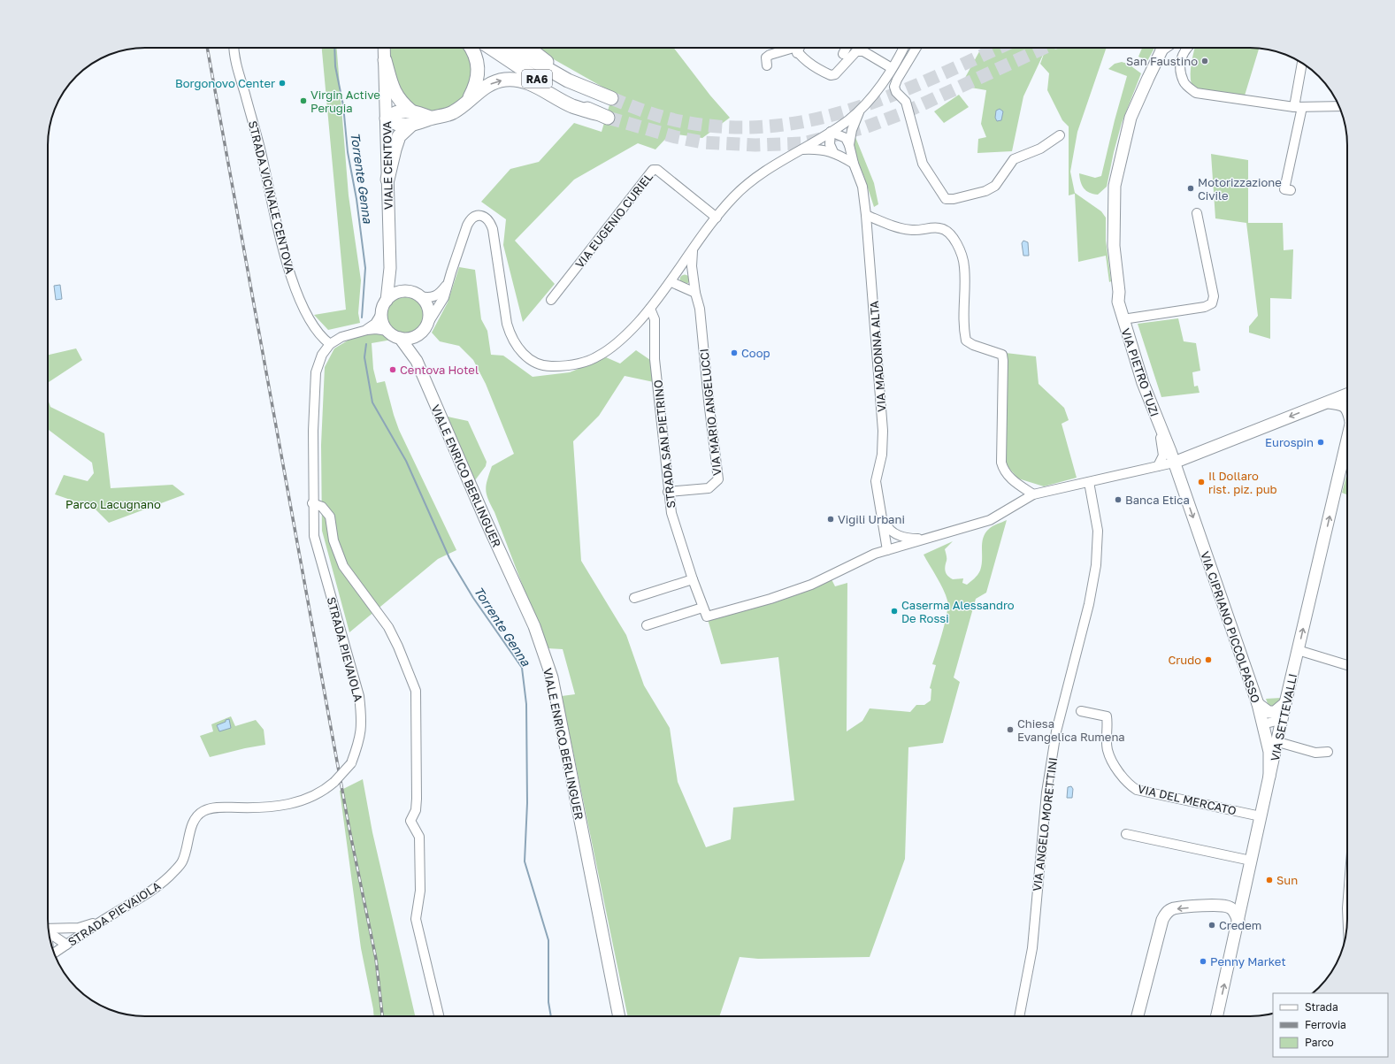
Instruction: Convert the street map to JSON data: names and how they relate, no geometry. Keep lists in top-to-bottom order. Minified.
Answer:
{"streets":{"highway":["RA6"],"main road":["VIALE CENTOVA","VIA PIETRO TUZI","VIALE ENRICO BERLINGUER","VIA CIPRIANO PICCOLPASSO","VIA SETTEVALLI"],"street":["STRADA VICINALE CENTOVA","VIA EUGENIO CURIEL","VIA MADONNA ALTA","VIA MARIO ANGELUCCI","STRADA SAN PIETRINO","STRADA PIEVAIOLA","VIA DEL MERCATO","VIA ANGELO MORETTINI"]},"crossings":[["STRADA VICINALE CENTOVA","STRADA PIEVAIOLA"],["VIA EUGENIO CURIEL","VIA MADONNA ALTA"],["VIA MADONNA ALTA","VIA MARIO ANGELUCCI"],["VIA MADONNA ALTA","STRADA SAN PIETRINO"],["VIA PIETRO TUZI","VIA CIPRIANO PICCOLPASSO"],["VIA MARIO ANGELUCCI","STRADA SAN PIETRINO"],["VIA CIPRIANO PICCOLPASSO","VIA SETTEVALLI"],["VIA SETTEVALLI","VIA DEL MERCATO"]],"one_way":["VIA SETTEVALLI"],"water":["Torrente Genna"],"parks":["Parco Lacugnano"],"places":["San Faustino","Borgonovo Center","Virgin Active Perugia","Motorizzazione Civile","Coop","Centova Hotel","Eurospin","Il Dollaro rist. piz. pub","Banca Etica","Vigili Urbani","Caserma Alessandro De Rossi","Crudo","Chiesa Evangelica Rumena","Sun","Credem","Penny Market"],"legend":["Strada","Ferrovia","Parco"]}
